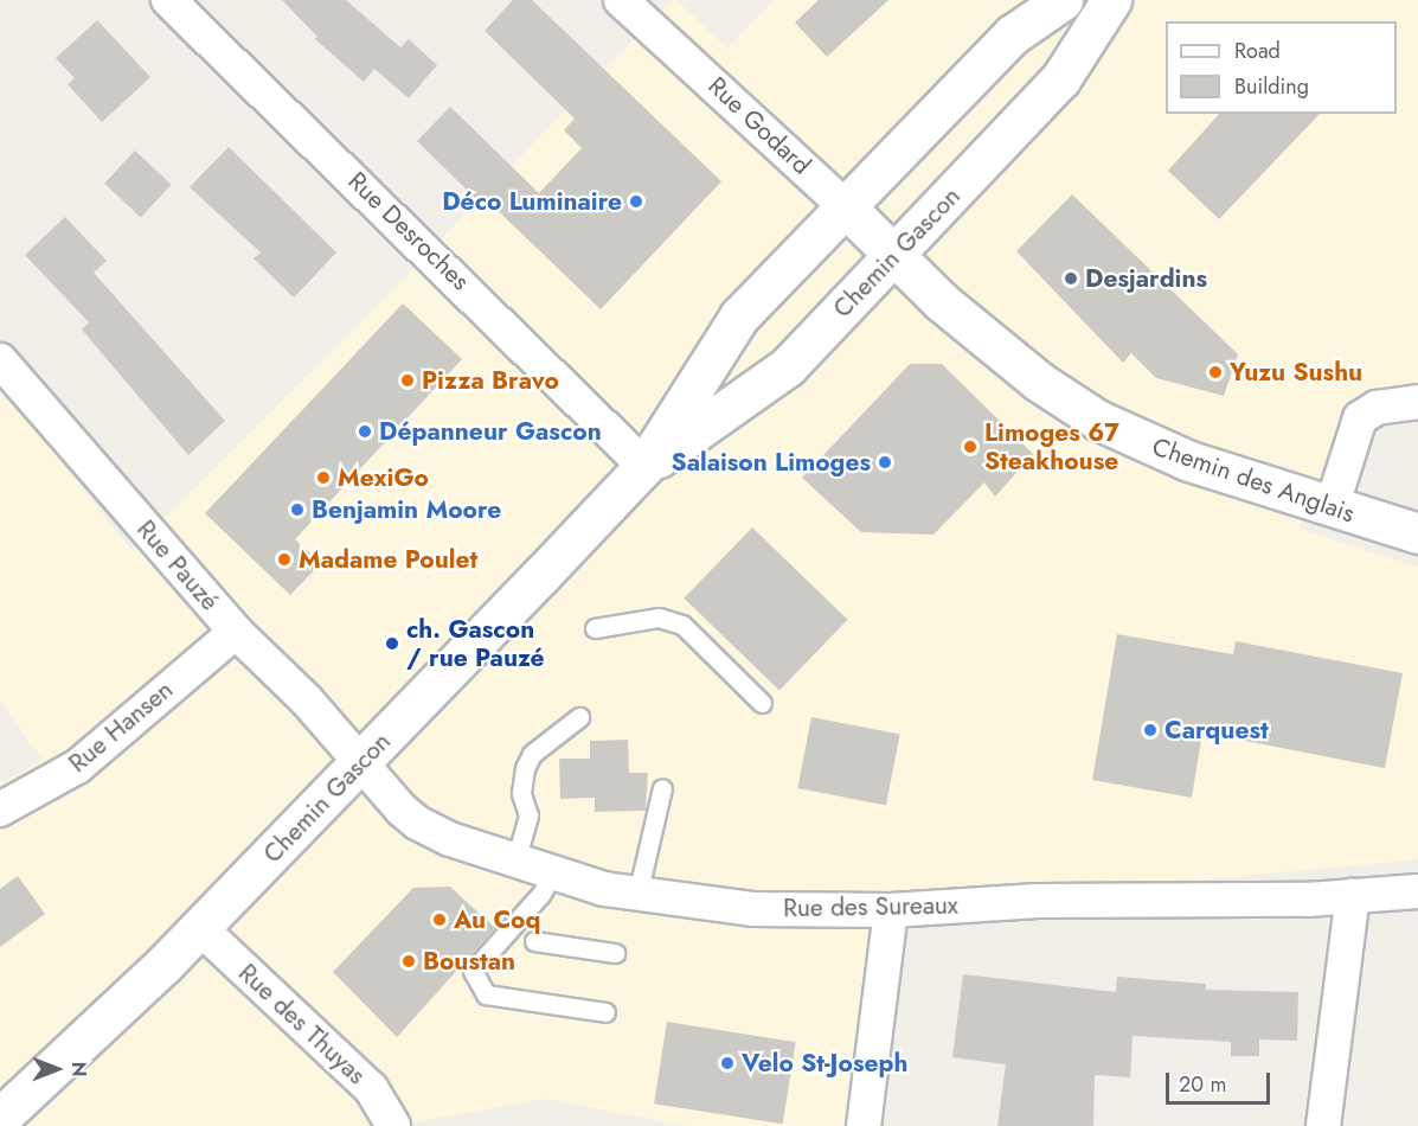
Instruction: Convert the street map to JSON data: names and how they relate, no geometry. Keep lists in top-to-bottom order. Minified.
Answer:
{"streets":{"main road":["Rue Godard","Chemin Gascon","Chemin des Anglais"],"street":["Rue Desroches","Rue Pauzé","Rue Hansen","Rue des Sureaux","Rue des Thuyas"]},"crossings":[["Rue Godard","Chemin Gascon"],["Rue Godard","Chemin des Anglais"],["Rue Desroches","Chemin Gascon"],["Chemin Gascon","Chemin des Anglais"],["Chemin Gascon","Rue Pauzé"],["Chemin Gascon","Rue des Sureaux"],["Chemin Gascon","Rue des Thuyas"],["Rue Pauzé","Rue Hansen"],["Rue Pauzé","Rue des Sureaux"]],"places":["Déco Luminaire","Desjardins","Yuzu Sushu","Pizza Bravo","Dépanneur Gascon","Limoges 67 Steakhouse","Salaison Limoges","MexiGo","Benjamin Moore","Madame Poulet","ch. Gascon / rue Pauzé","Carquest","Au Coq","Boustan","Velo St-Joseph"],"legend":["Road","Building"],"scale_bar":"20 m","north":"right"}
